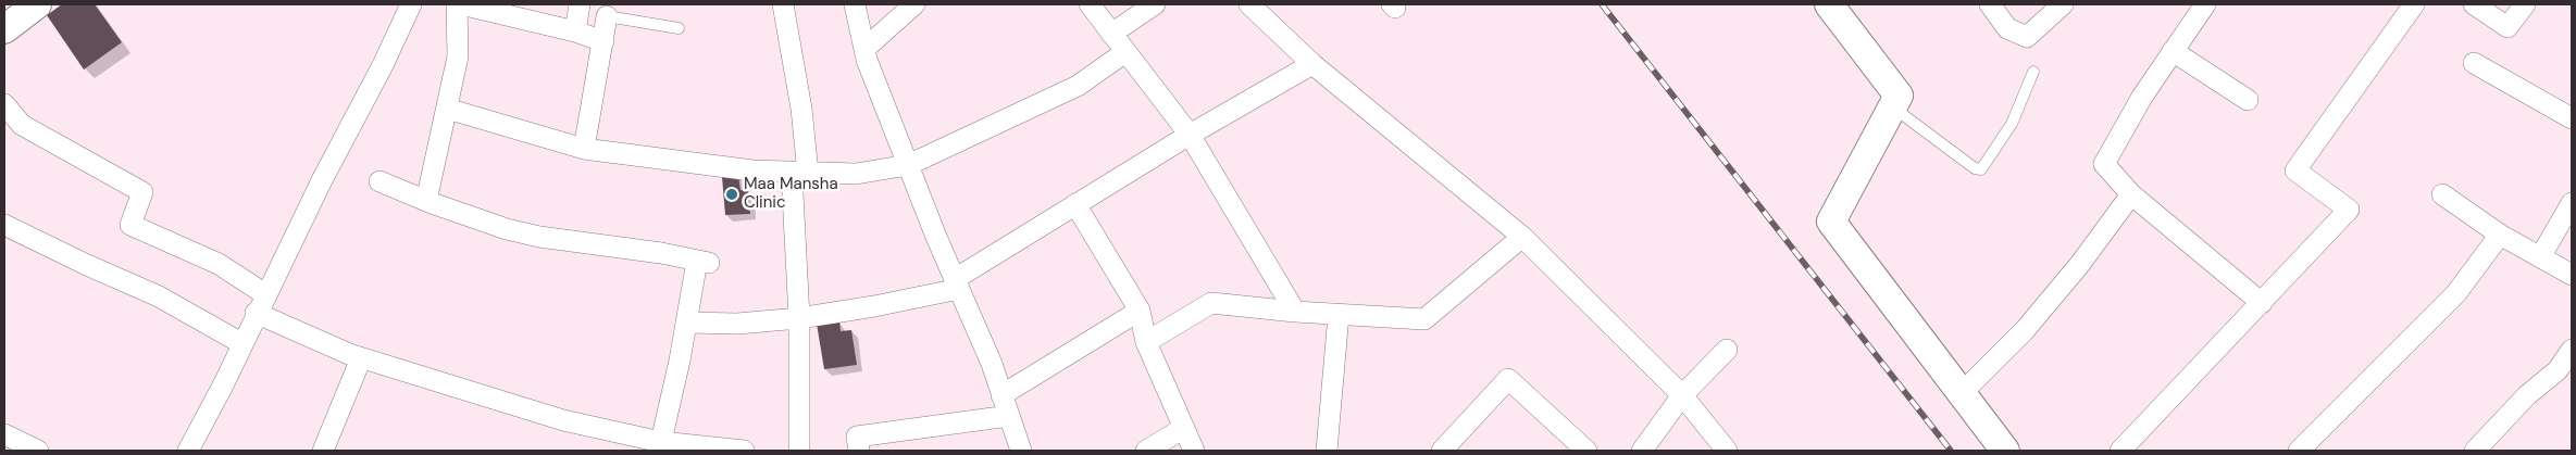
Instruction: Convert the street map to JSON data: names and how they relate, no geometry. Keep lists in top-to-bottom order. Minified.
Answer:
{"places":["Maa Mansha Clinic"]}
